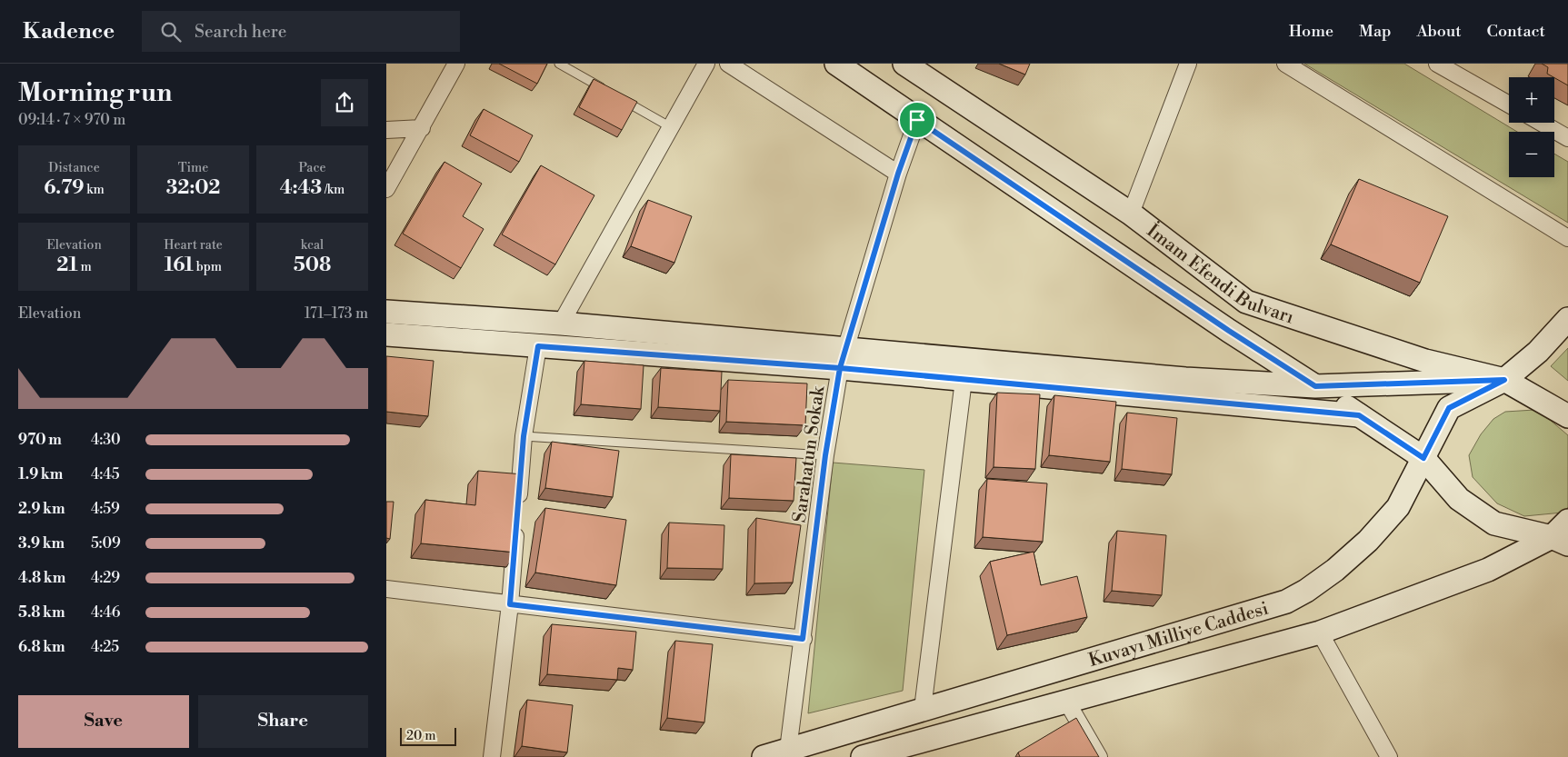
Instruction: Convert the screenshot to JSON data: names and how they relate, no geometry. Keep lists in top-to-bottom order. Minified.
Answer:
{"streets":{"main road":["İmam Efendi Bulvarı","Kuvayı Milliye Caddesi"],"street":["Sarahatun Sokak"]},"crossings":[["İmam Efendi Bulvarı","Kuvayı Milliye Caddesi"],["Sarahatun Sokak","Kuvayı Milliye Caddesi"]],"scale_bar":"20 m","page":{"header":"Kadence","search":"Search here","nav":["Home","Map","About","Contact"],"heading":["Morning run","09:14 · 7 × 970 m"],"map_buttons":["+","−"],"stats":[["Distance","6.79 km"],["Time","32:02"],["Pace","4:43 /km"],["Elevation","21 m"],["Heart rate","161 bpm"],["kcal","508"]],"chart":["Elevation","171–173 m"],"list":[{"name":"970 m","note":"4:30"},{"name":"1.9 km","note":"4:45"},{"name":"2.9 km","note":"4:59"},{"name":"3.9 km","note":"5:09"},{"name":"4.8 km","note":"4:29"},{"name":"5.8 km","note":"4:46"},{"name":"6.8 km","note":"4:25"}],"buttons":["Save","Share"],"scale":"20 m"}}
